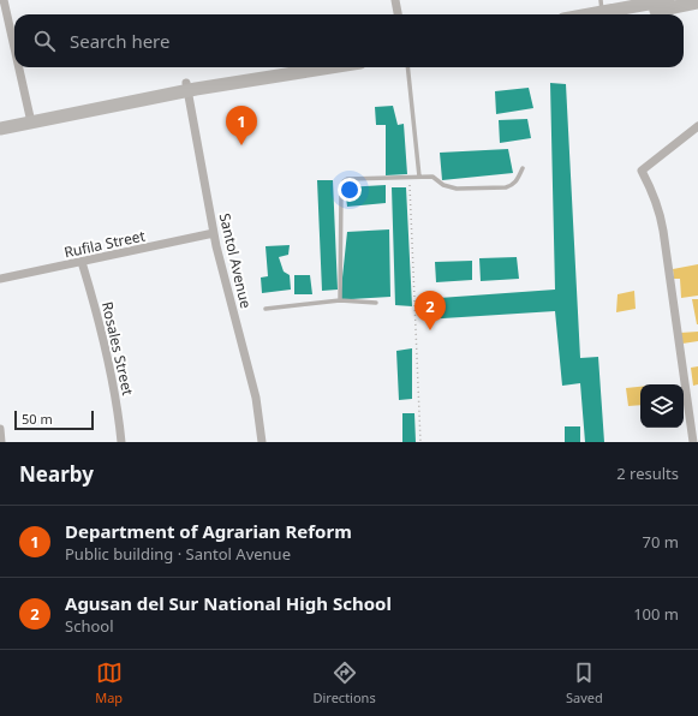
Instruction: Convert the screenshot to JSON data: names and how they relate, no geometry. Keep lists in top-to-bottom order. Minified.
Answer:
{"streets":{"street":["Rufila Street","Santol Avenue","Rosales Street"]},"crossings":[["Rufila Street","Santol Avenue"],["Rufila Street","Rosales Street"]],"scale_bar":"50 m","page":{"search":"Search here","pins":["1","2"],"scale":"50 m","heading":["Nearby","2 results"],"list":[{"mark":"1","name":"Department of Agrarian Reform","note":"Public building · Santol Avenue","value":"70 m"},{"mark":"2","name":"Agusan del Sur National High School","note":"School","value":"100 m"}],"nav":["Map","Directions","Saved"]}}
